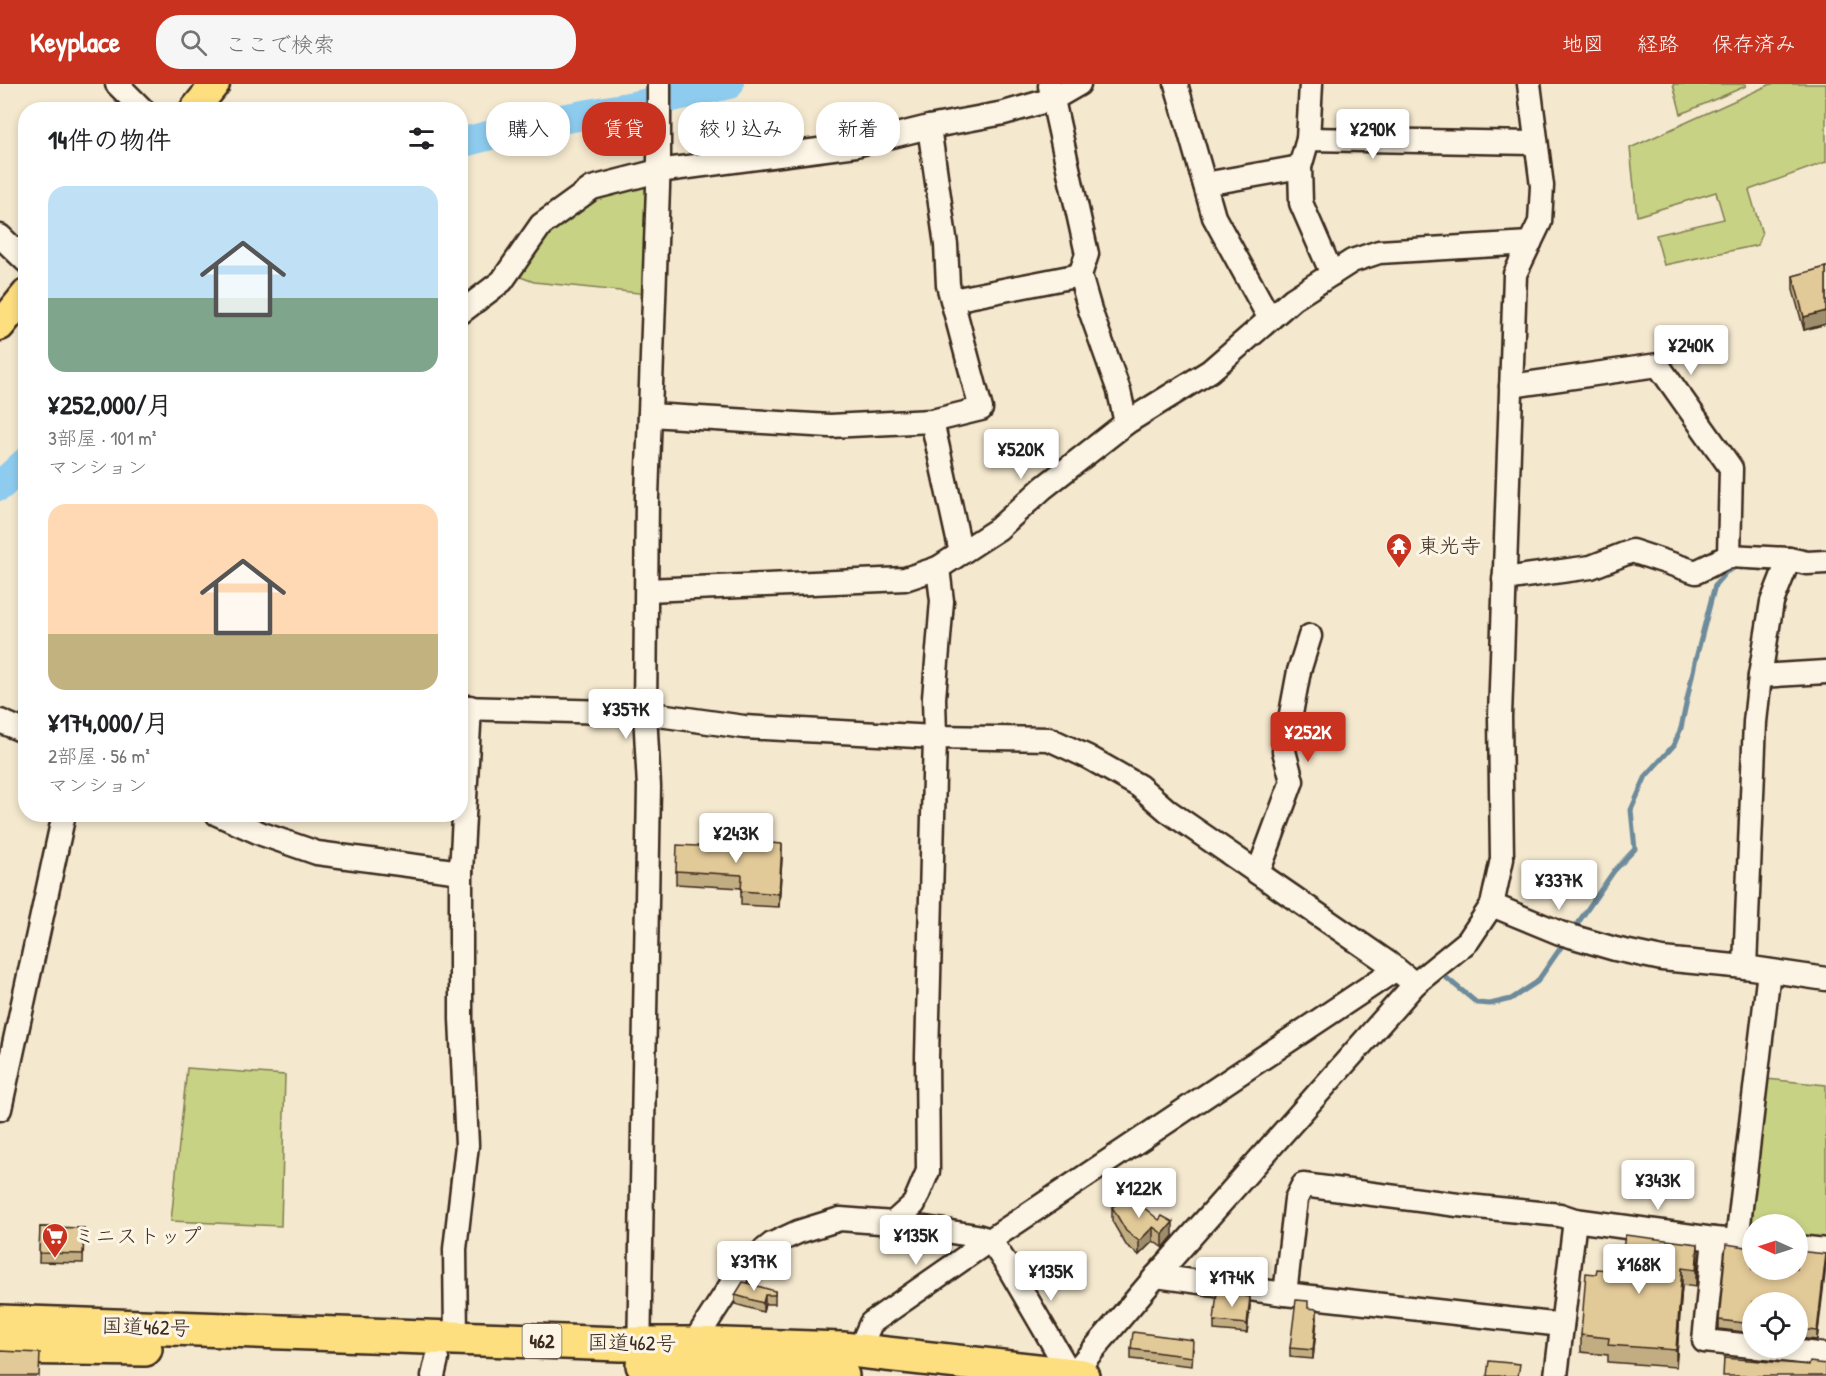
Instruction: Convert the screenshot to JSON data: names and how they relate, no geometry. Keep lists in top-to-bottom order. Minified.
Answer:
{"streets":{"highway":["国道462号","462"]},"places":{"temple":["東光寺"],"supermarket":["ミニストップ"]},"north":"left","page":{"header":"Keyplace","search":"ここで検索","nav":["地図","経路","保存済み"],"chip":["購入","賃貸","絞り込み","新着"],"heading":"14件の物件","price":["¥290K","¥240K","¥520K","¥357K","¥252K","¥243K","¥337K","¥343K","¥122K","¥135K","¥317K","¥168K","¥135K","¥174K"],"list":[{"name":"¥252,000/月","note":"3部屋 · 101 m² · マンション"},{"name":"¥174,000/月","note":"2部屋 · 56 m² · マンション"}]}}
